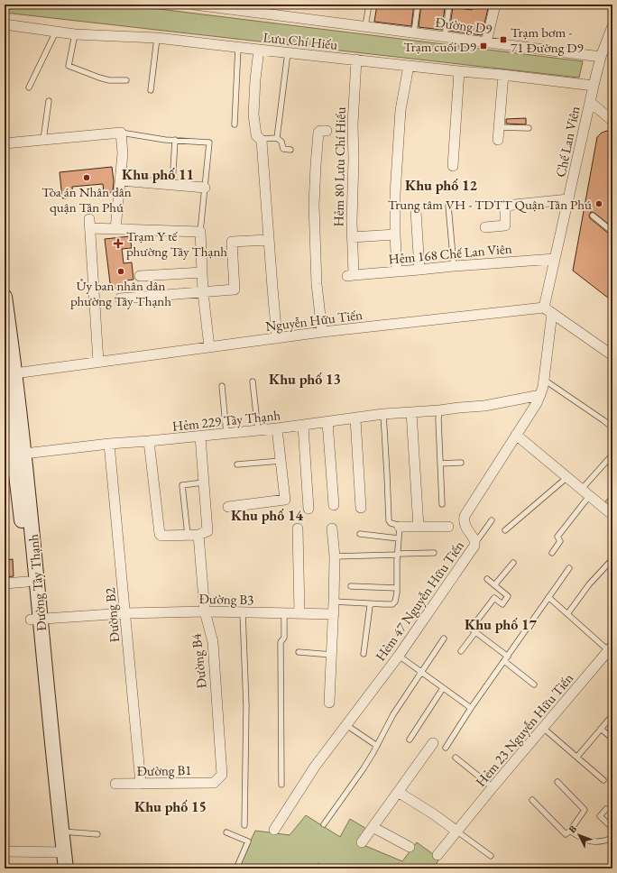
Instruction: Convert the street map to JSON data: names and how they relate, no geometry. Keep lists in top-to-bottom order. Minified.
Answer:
{"streets":{"street":["Đường D9","Lưu Chí Hiếu","Chế Lan Viên","Hẻm 80 Lưu Chí Hiếu","Hẻm 168 Chế Lan Viên","Nguyễn Hữu Tiến","Hẻm 229 Tây Thạnh","Đường Tây Thạnh","Đường B3","Hẻm 47 Nguyễn Hữu Tiến","Đường B2","Đường B4","Hẻm 23 Nguyễn Hữu Tiến","Đường B1"]},"crossings":[["Đường D9","Chế Lan Viên"],["Lưu Chí Hiếu","Chế Lan Viên"],["Lưu Chí Hiếu","Hẻm 80 Lưu Chí Hiếu"],["Chế Lan Viên","Hẻm 168 Chế Lan Viên"],["Chế Lan Viên","Nguyễn Hữu Tiến"],["Chế Lan Viên","Hẻm 47 Nguyễn Hữu Tiến"],["Hẻm 80 Lưu Chí Hiếu","Hẻm 168 Chế Lan Viên"],["Nguyễn Hữu Tiến","Đường Tây Thạnh"],["Nguyễn Hữu Tiến","Hẻm 47 Nguyễn Hữu Tiến"],["Hẻm 229 Tây Thạnh","Đường Tây Thạnh"],["Hẻm 229 Tây Thạnh","Hẻm 47 Nguyễn Hữu Tiến"],["Hẻm 229 Tây Thạnh","Đường B2"],["Đường Tây Thạnh","Đường B3"],["Đường B3","Đường B2"],["Đường B3","Đường B4"],["Đường B2","Đường B1"],["Đường B4","Đường B1"]],"districts":["Khu phố 11","Khu phố 12","Khu phố 13","Khu phố 14","Khu phố 17","Khu phố 15"],"places":{"transit":["Trạm bơm - 71 Đường D9","Trạm cuối D9"],"other":["Tòa án Nhân dân quận Tân Phú","Trung tâm VH - TDTT Quận Tân Phú","Ủy ban nhân dân phường Tây Thạnh"],"health":["Trạm Y tế phường Tây Thạnh"]},"north":"top left"}
